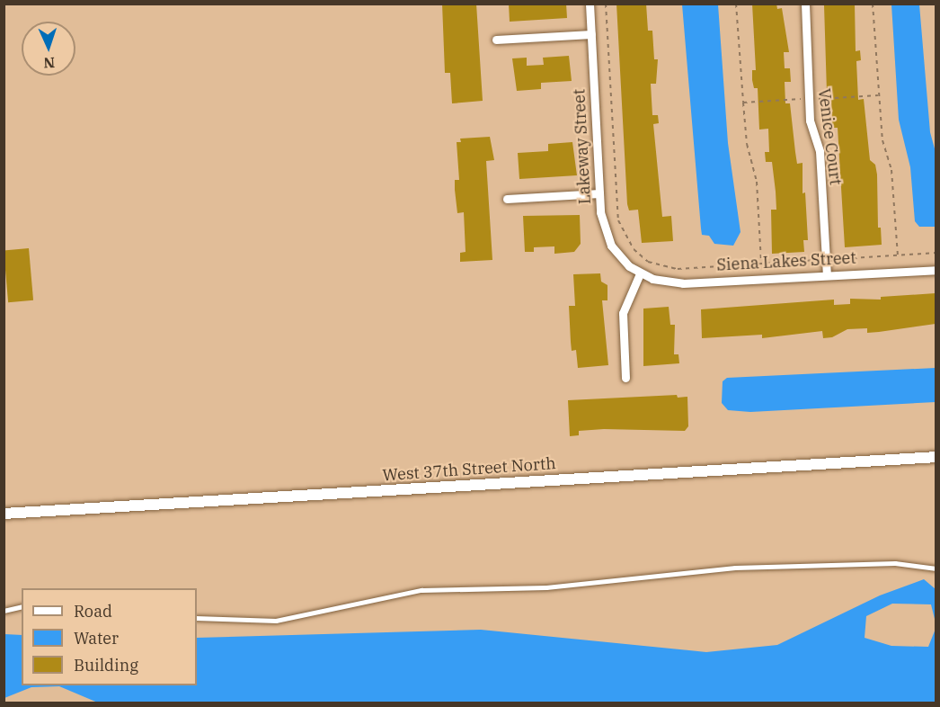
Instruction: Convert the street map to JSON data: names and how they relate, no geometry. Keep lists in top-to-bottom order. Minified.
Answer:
{"streets":{"street":["Venice Court","Lakeway Street","Siena Lakes Street","West 37th Street North"]},"crossings":[["Venice Court","Siena Lakes Street"],["Lakeway Street","Siena Lakes Street"]],"legend":["Road","Water","Building"],"north":"bottom"}
